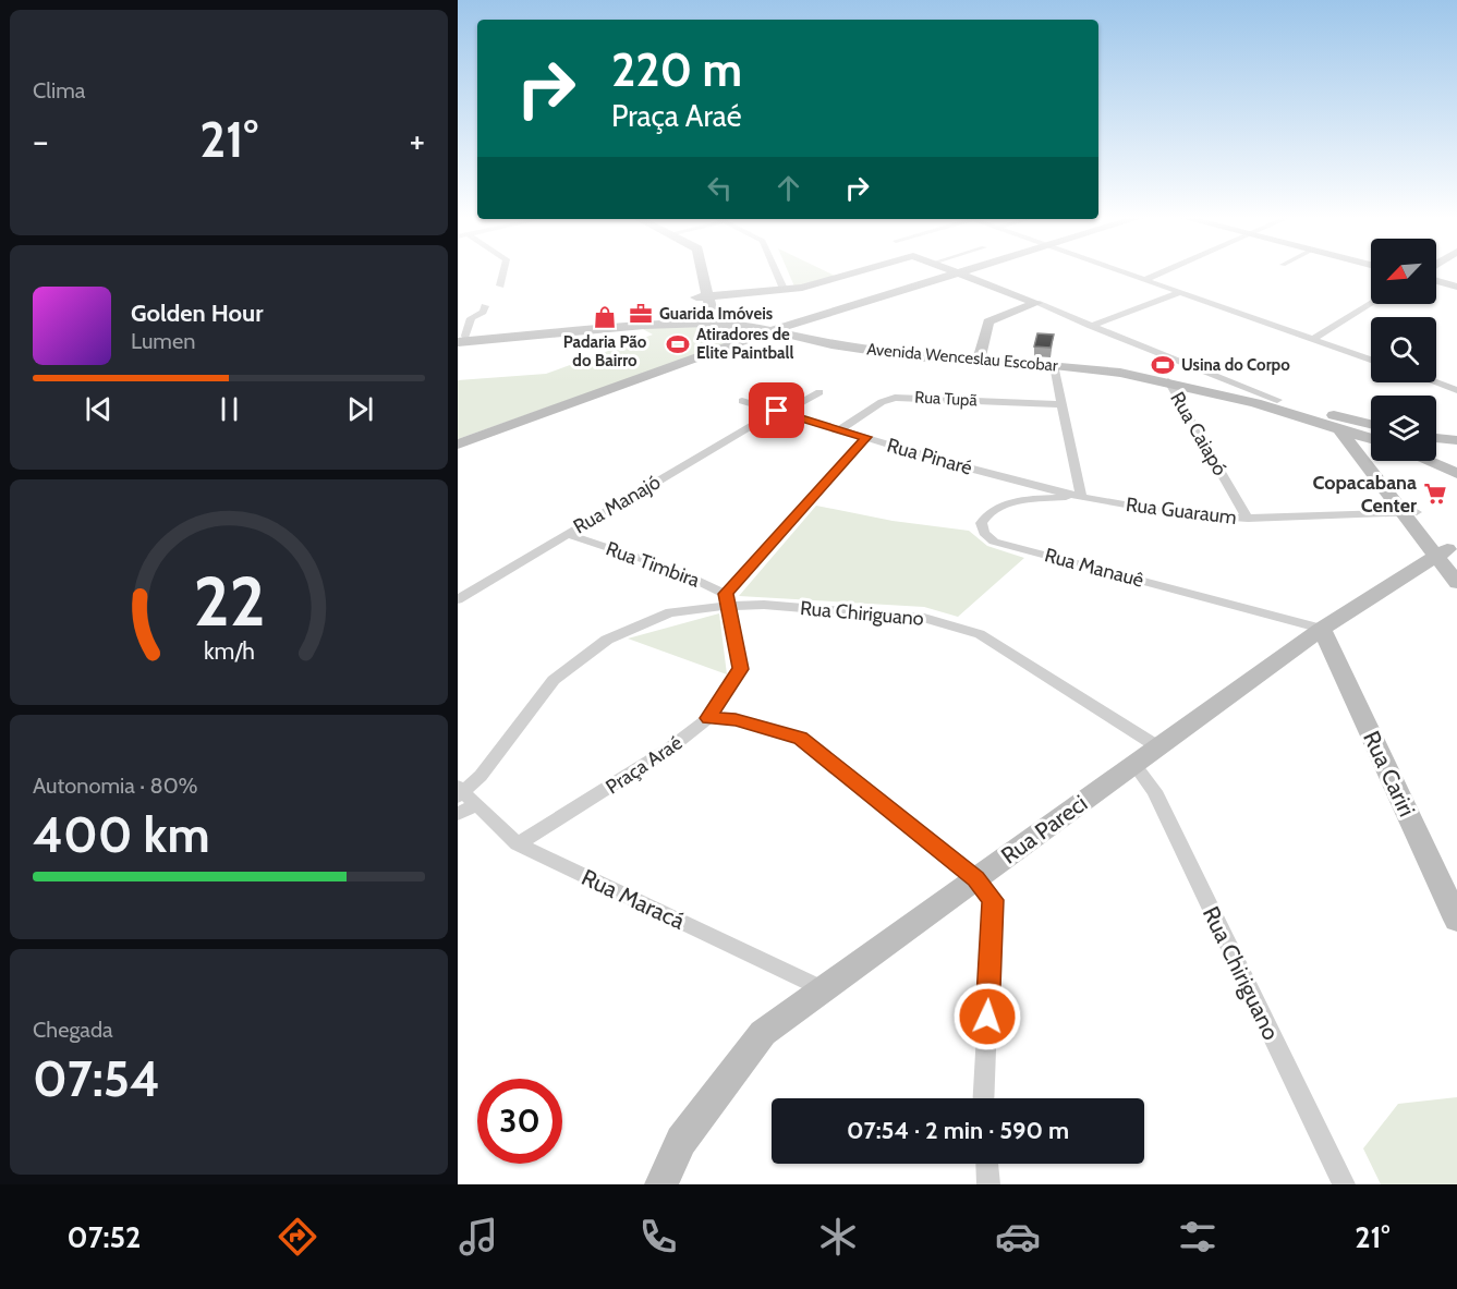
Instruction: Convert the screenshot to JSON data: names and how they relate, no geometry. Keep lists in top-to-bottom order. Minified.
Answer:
{"streets":{"street":["Avenida Wenceslau Escobar","Rua Tupã","Rua Caiapó","Rua Pinaré","Rua Manajó","Rua Guaraum","Rua Timbira","Rua Manauê","Rua Chiriguano","Praça Araé","Rua Cariri","Rua Pareci","Rua Maracá"]},"crossings":[["Avenida Wenceslau Escobar","Rua Caiapó"],["Rua Tupã","Rua Pinaré"],["Rua Caiapó","Rua Guaraum"],["Rua Pinaré","Rua Manajó"],["Rua Pinaré","Rua Guaraum"],["Rua Pinaré","Rua Manauê"],["Rua Manajó","Rua Timbira"],["Rua Guaraum","Rua Manauê"],["Rua Timbira","Rua Chiriguano"],["Rua Timbira","Praça Araé"],["Rua Manauê","Rua Cariri"],["Rua Manauê","Rua Pareci"],["Rua Chiriguano","Praça Araé"],["Rua Chiriguano","Rua Pareci"],["Praça Araé","Rua Maracá"],["Rua Cariri","Rua Pareci"],["Rua Pareci","Rua Maracá"]],"places":{"office":["Guarida Imóveis"],"shop":["Padaria Pão do Bairro"],"sports":["Atiradores de Elite Paintball","Usina do Corpo"],"supermarket":["Copacabana Center"]},"north":"bottom left","page":{"tile":["Clima",["Autonomia · 80%","400 km"],["Chegada","07:54"]],"turn":["220 m","Praça Araé"],"heat":["−","21°","+"],"song":["Golden Hour","Lumen"],"limit":"30","trip":"07:54 · 2 min · 590 m","tabs":["07:52","21°"],"gauge":["22","km/h"]}}
